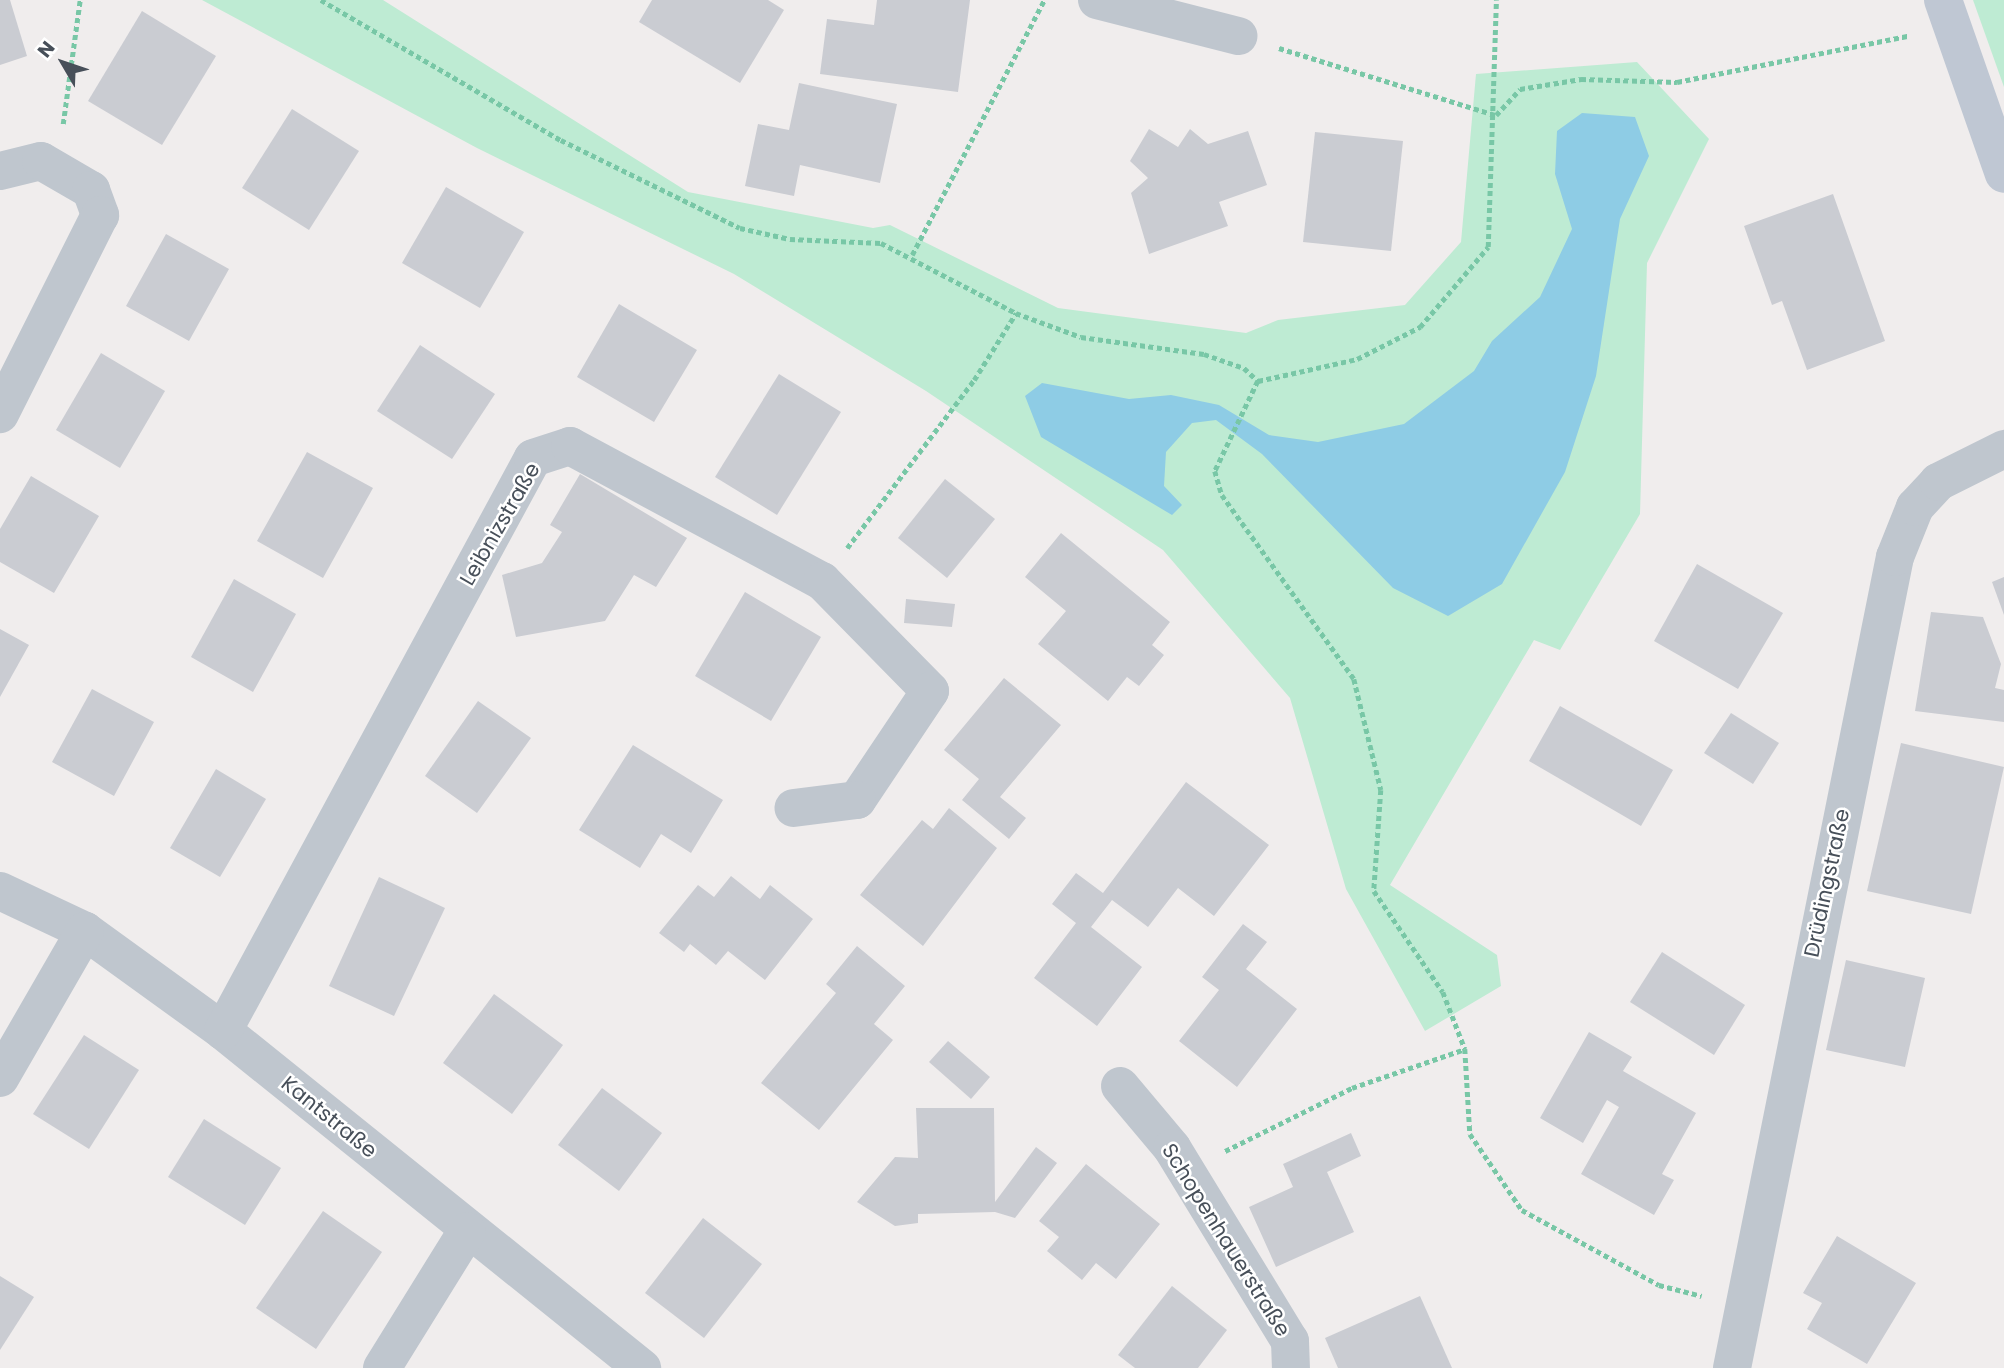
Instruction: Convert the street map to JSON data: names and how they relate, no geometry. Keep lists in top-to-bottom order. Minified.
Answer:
{"streets":{"street":["Leibnizstraße","Drüdingstraße","Kantstraße","Schopenhauerstraße"]},"crossings":[["Leibnizstraße","Kantstraße"]],"north":"top left"}
